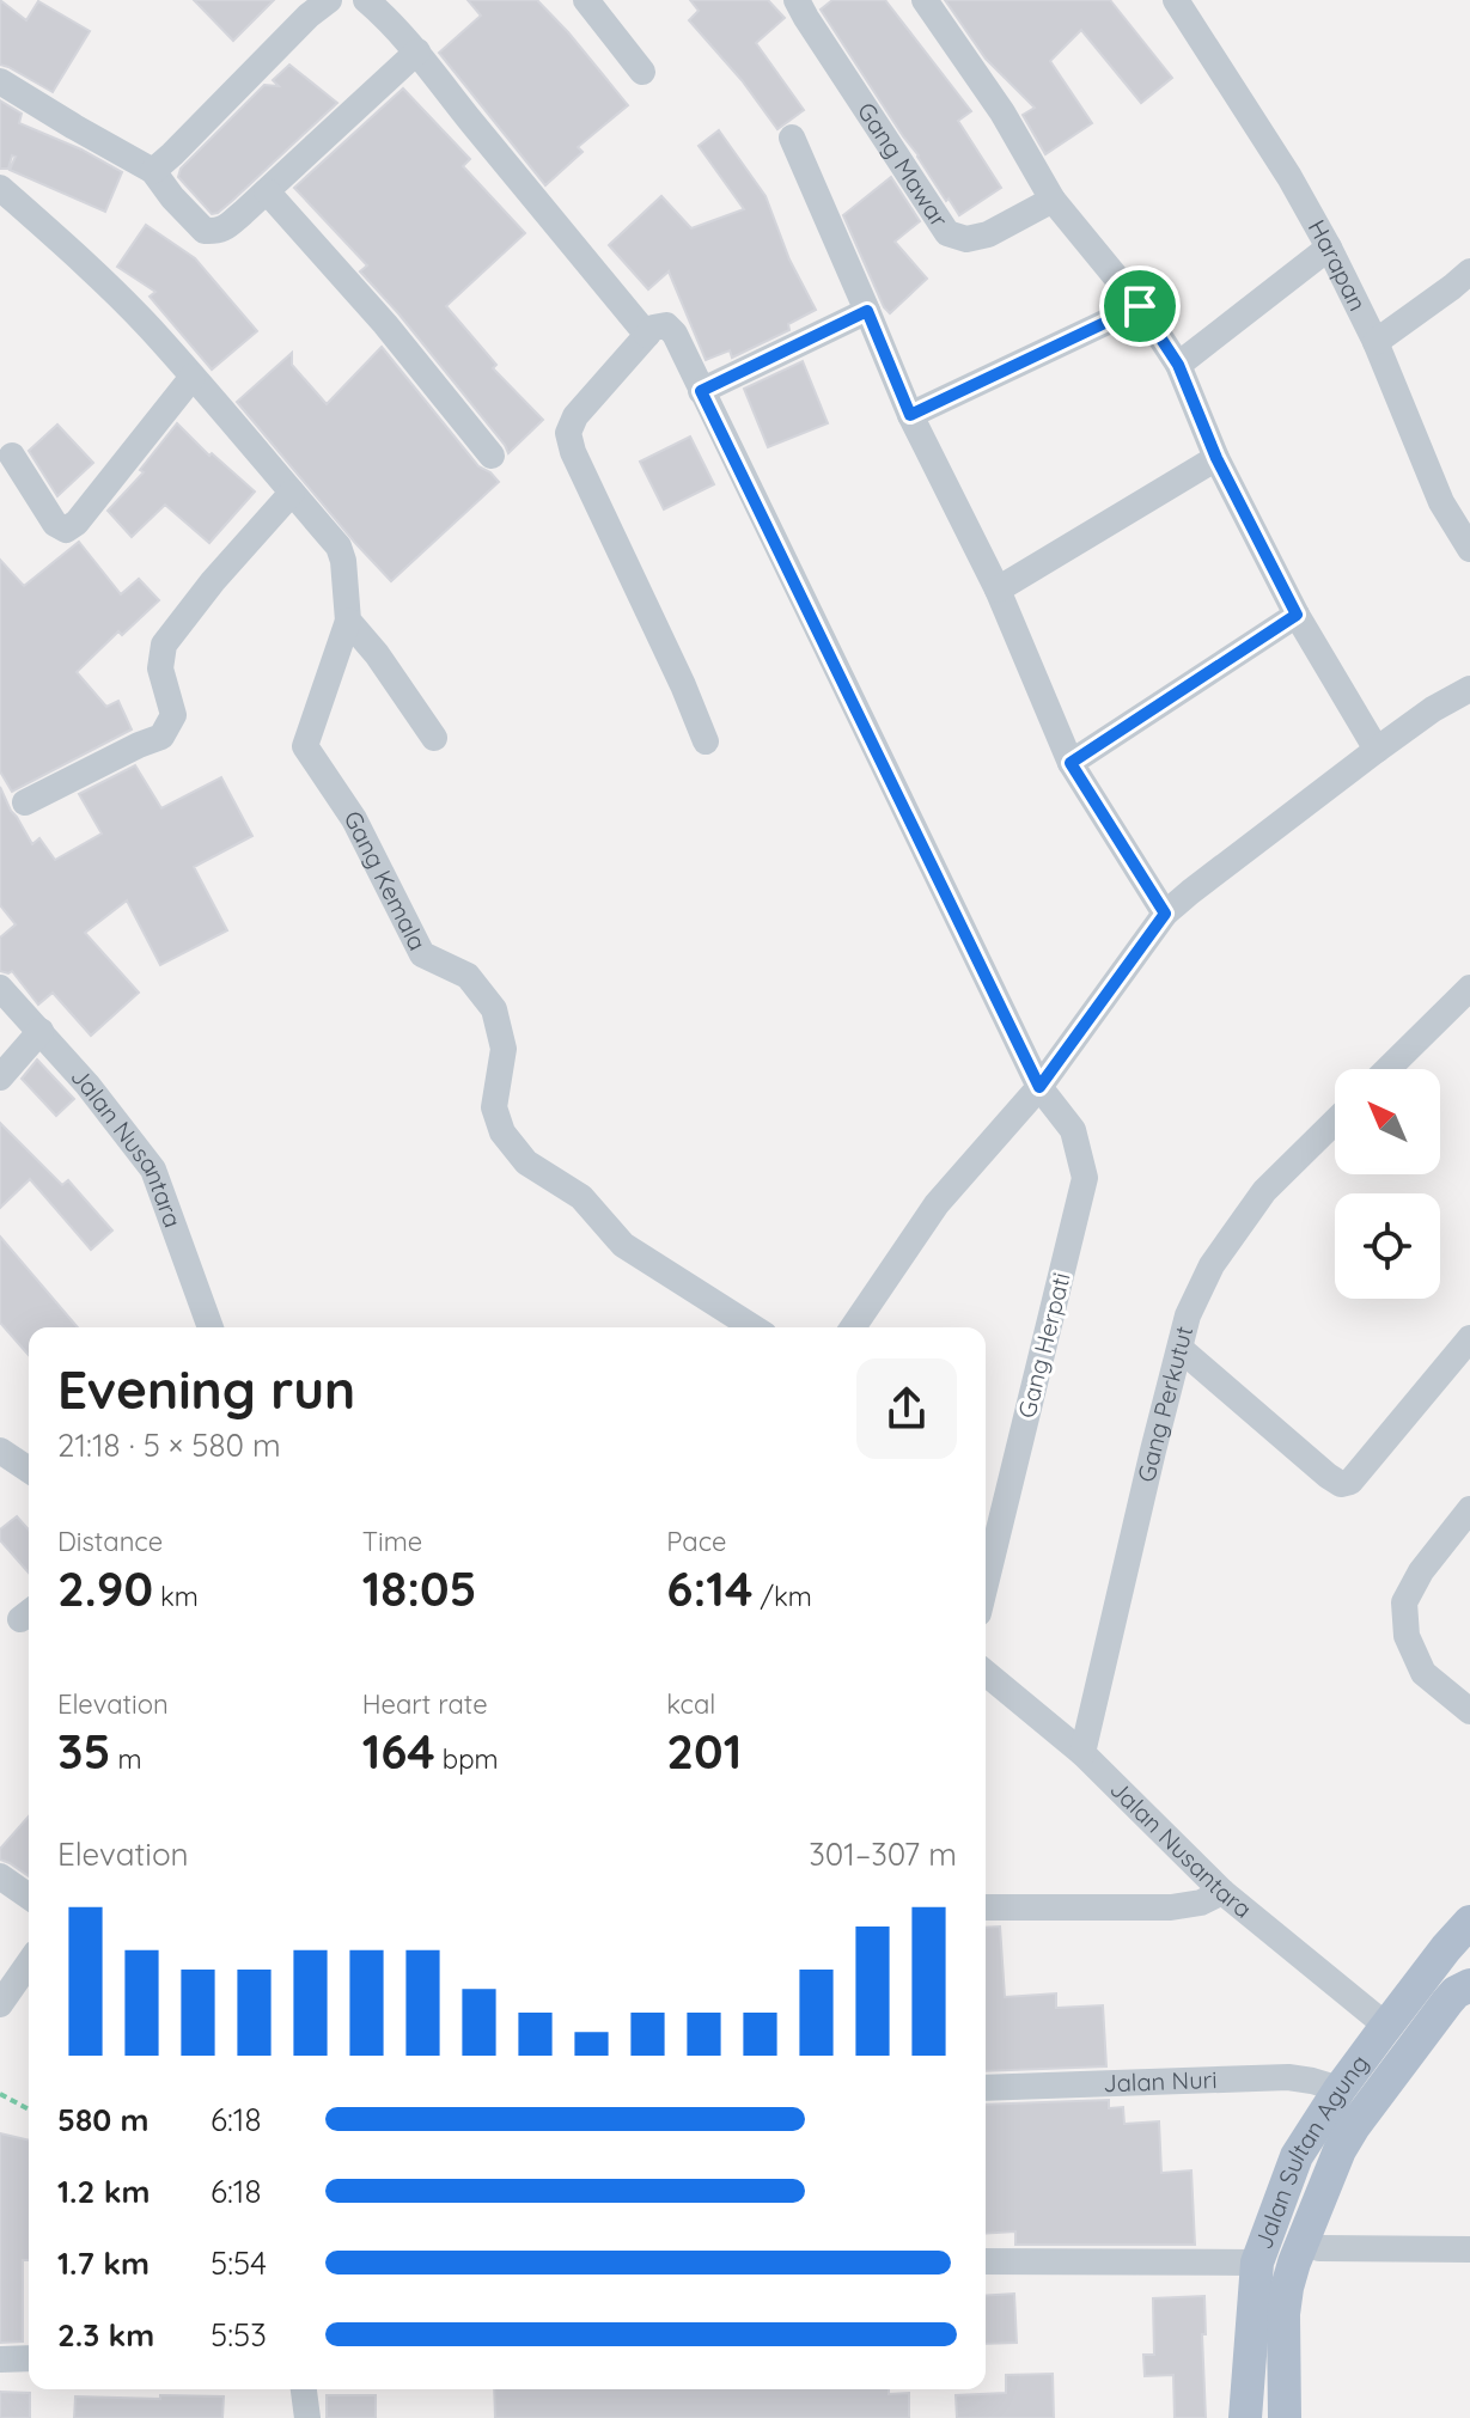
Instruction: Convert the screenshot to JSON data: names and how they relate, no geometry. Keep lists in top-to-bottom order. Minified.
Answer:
{"streets":{"main road":["Jalan Sultan Agung"],"street":["Gang Mawar","Harapan","Gang Kemala","Jalan Nusantara","Gang Herpati","Gang Perkutut","Jalan Nuri"]},"crossings":[["Jalan Nusantara","Gang Perkutut"],["Jalan Nusantara","Jalan Sultan Agung"],["Jalan Nuri","Jalan Sultan Agung"]],"north":"top left","page":{"heading":["Evening run","21:18 · 5 × 580 m"],"stats":[["Distance","2.90 km"],["Time","18:05"],["Pace","6:14 /km"],["Elevation","35 m"],["Heart rate","164 bpm"],["kcal","201"]],"chart":["Elevation","301–307 m"],"list":[{"name":"580 m","note":"6:18"},{"name":"1.2 km","note":"6:18"},{"name":"1.7 km","note":"5:54"},{"name":"2.3 km","note":"5:53"}]}}
